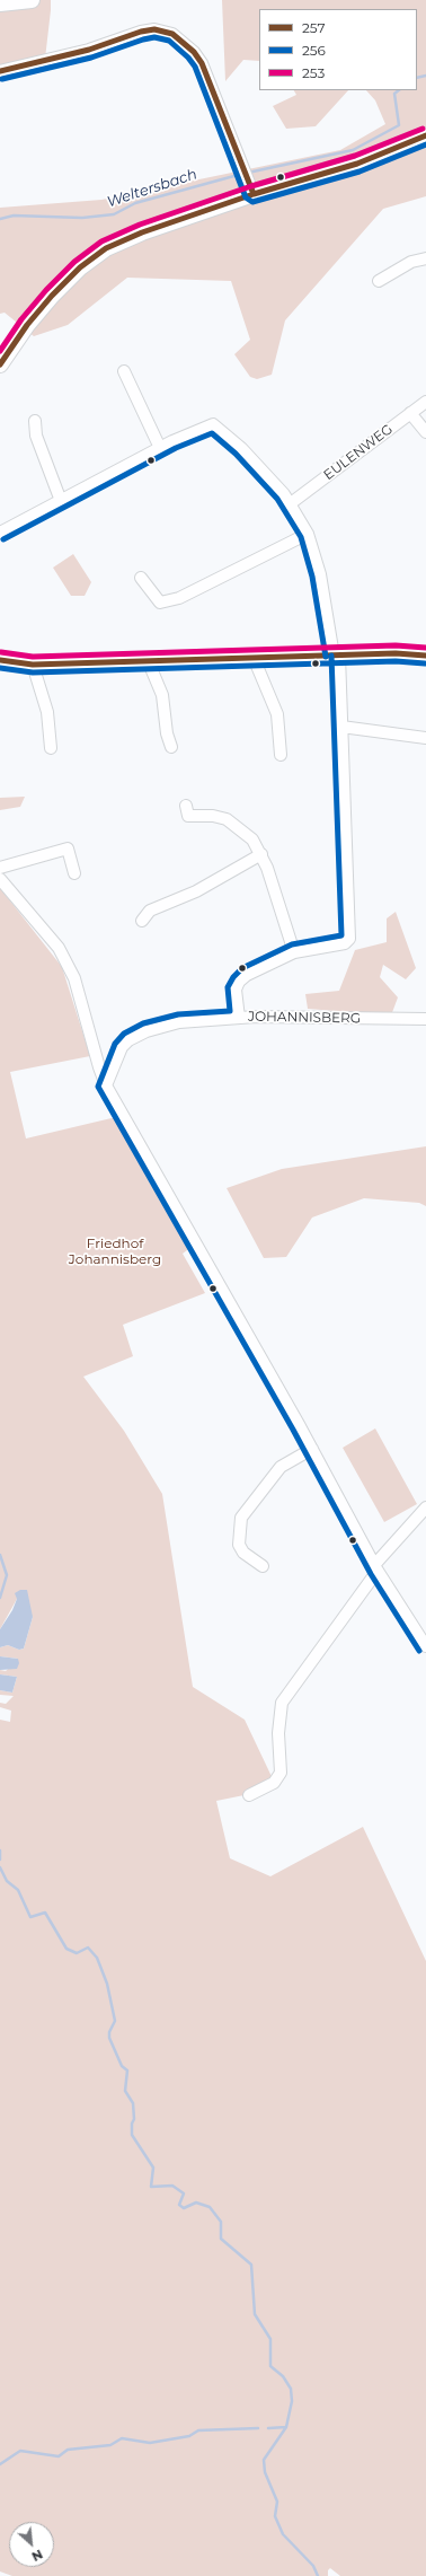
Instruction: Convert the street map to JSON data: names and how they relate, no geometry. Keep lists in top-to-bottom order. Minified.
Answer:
{"streets":{"street":["EULENWEG","JOHANNISBERG"]},"water":["Weltersbach"],"parks":["Friedhof Johannisberg"],"lines":["transit line 257","transit line 256","transit line 253"],"legend":["257","256","253"],"north":"bottom right"}
